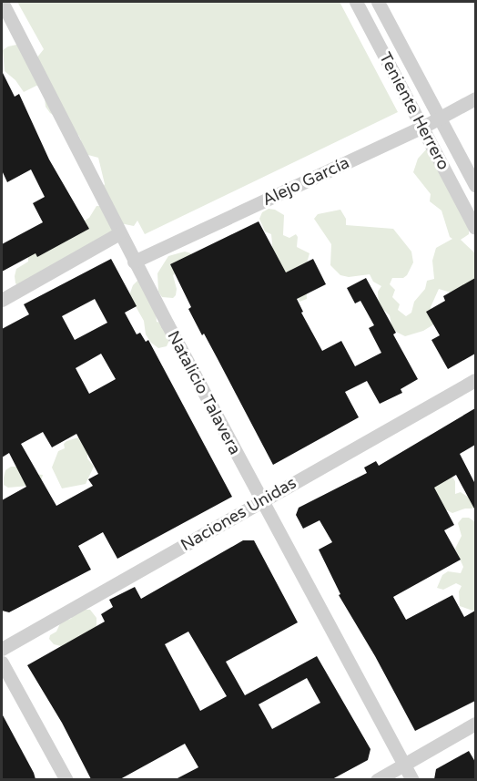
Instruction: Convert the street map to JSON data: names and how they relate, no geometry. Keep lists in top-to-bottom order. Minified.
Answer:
{"streets":{"street":["Teniente Herrero","Alejo García","Natalicio Talavera","Naciones Unidas"]},"crossings":[["Teniente Herrero","Alejo García"],["Alejo García","Natalicio Talavera"],["Natalicio Talavera","Naciones Unidas"]]}
